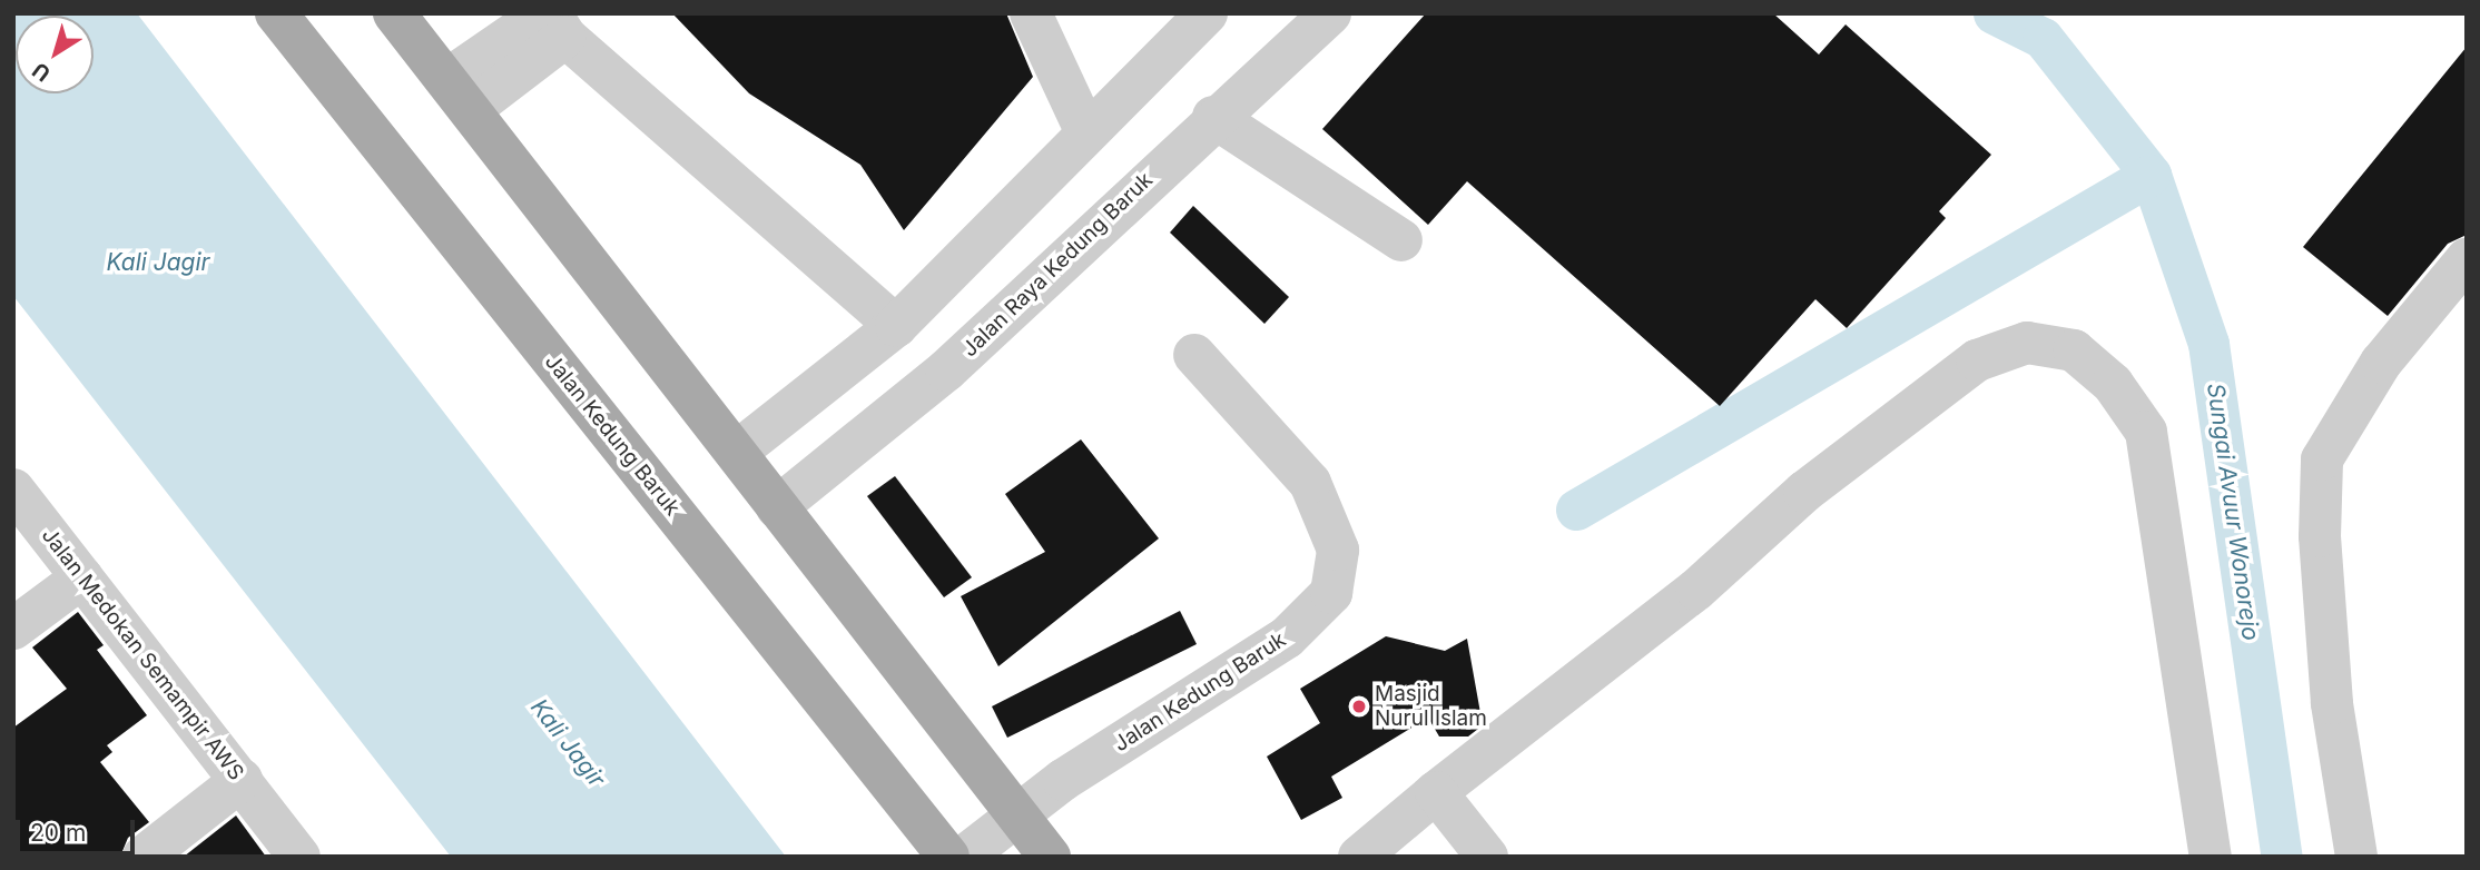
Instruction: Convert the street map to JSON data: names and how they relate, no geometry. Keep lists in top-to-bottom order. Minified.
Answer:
{"streets":{"main road":["Jalan Kedung Baruk"],"street":["Jalan Raya Kedung Baruk","Jalan Medokan Semampir AWS"]},"water":["Kali Jagir","Sungai Avuur Wonorejo"],"places":["Masjid Nurul Islam"],"scale_bar":"20 m","north":"bottom left"}
